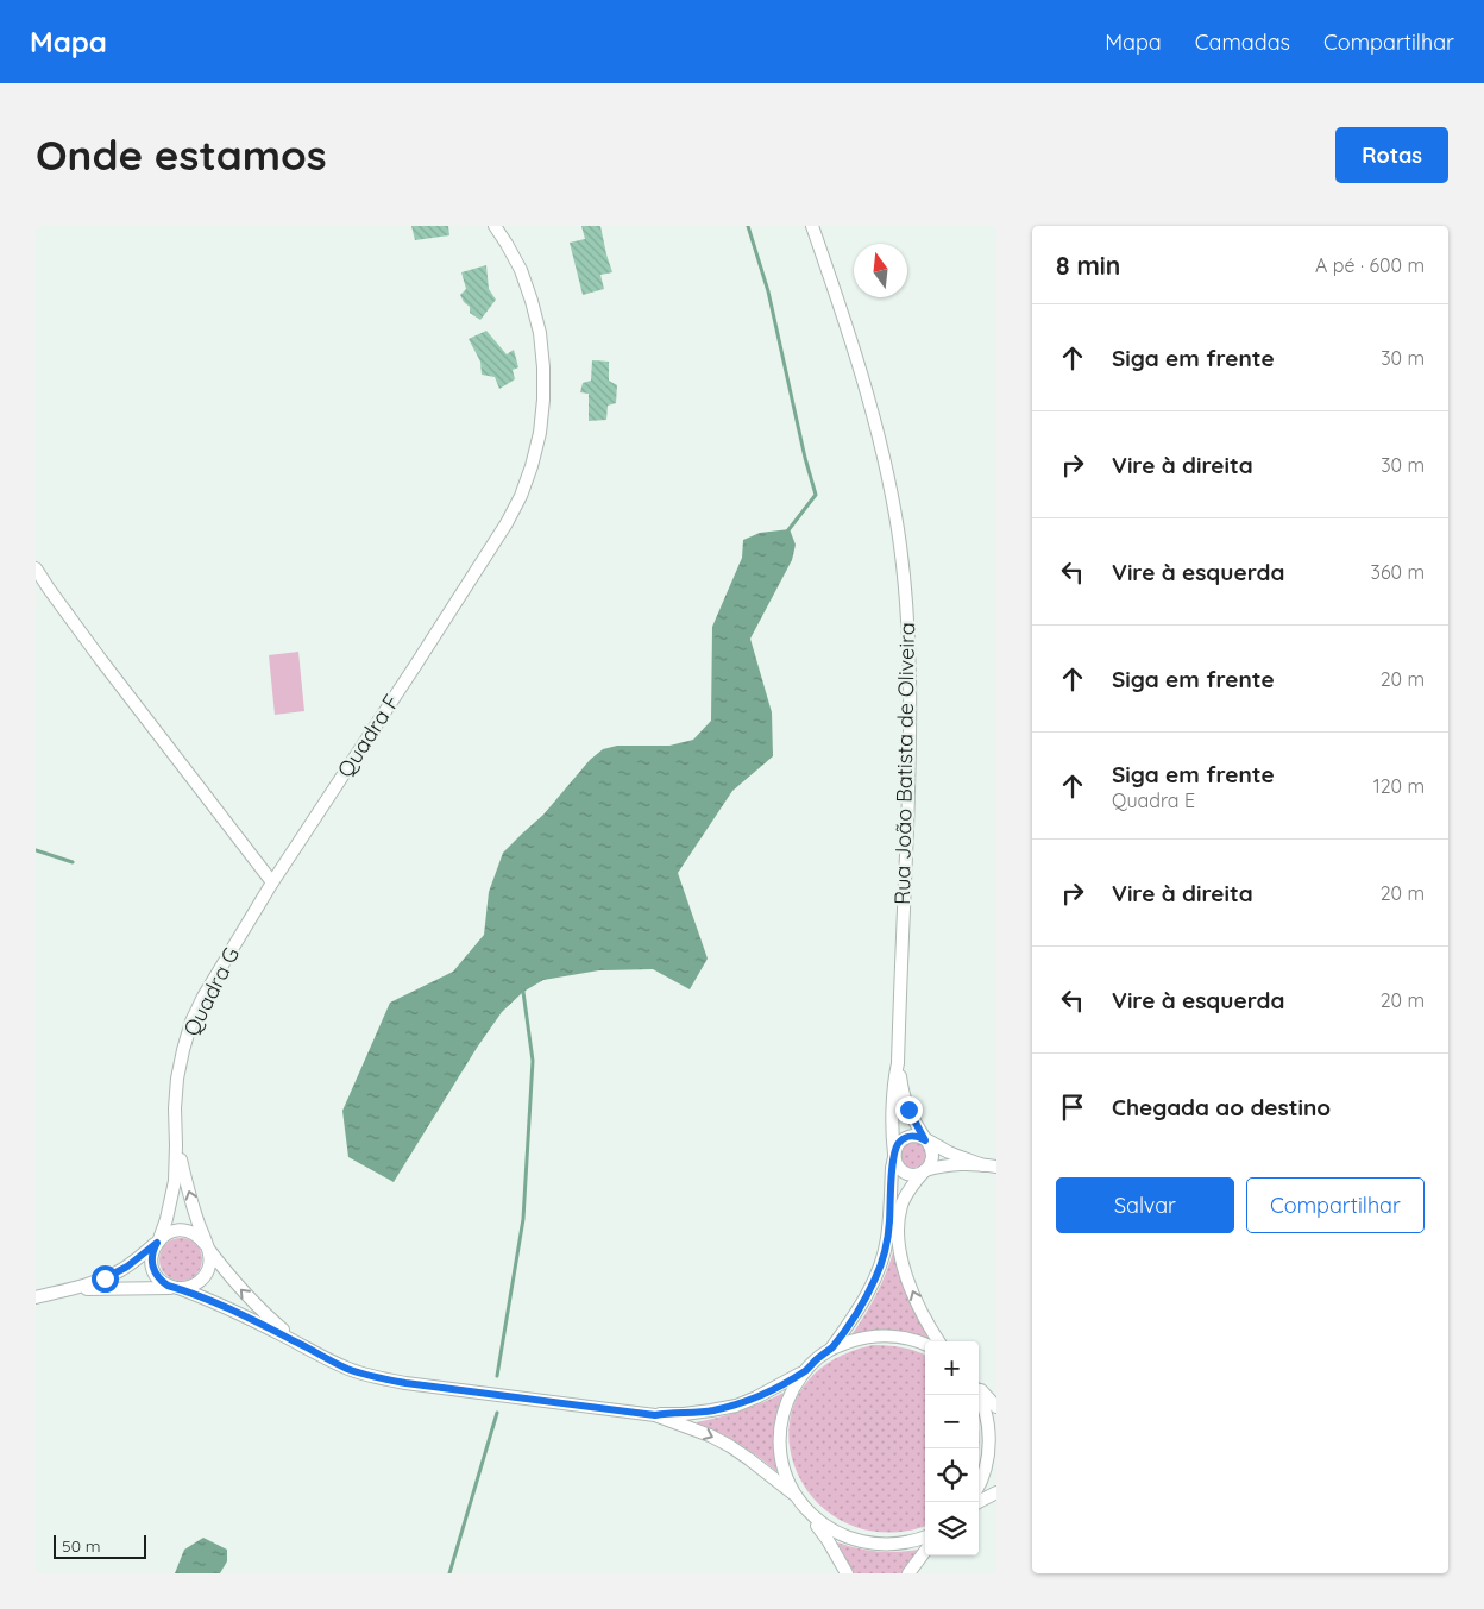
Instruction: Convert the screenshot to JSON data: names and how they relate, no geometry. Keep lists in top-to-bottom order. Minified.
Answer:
{"streets":{"street":["Quadra F","Rua João Batista de Oliveira","Quadra G"]},"crossings":[["Quadra F","Quadra G"]],"scale_bar":"50 m","north":"top","page":{"header":"Mapa","nav":["Mapa","Camadas","Compartilhar"],"buttons":["Rotas",["Salvar","Compartilhar"]],"title":"Onde estamos","heading":["8 min","A pé · 600 m"],"list":[["Siga em frente","30 m"],["Vire à direita","30 m"],["Vire à esquerda","360 m"],["Siga em frente","20 m"],["Siga em frente","Quadra E","120 m"],["Vire à direita","20 m"],["Vire à esquerda","20 m"],"Chegada ao destino"],"map_buttons":["+","−"],"scale":"50 m"}}
